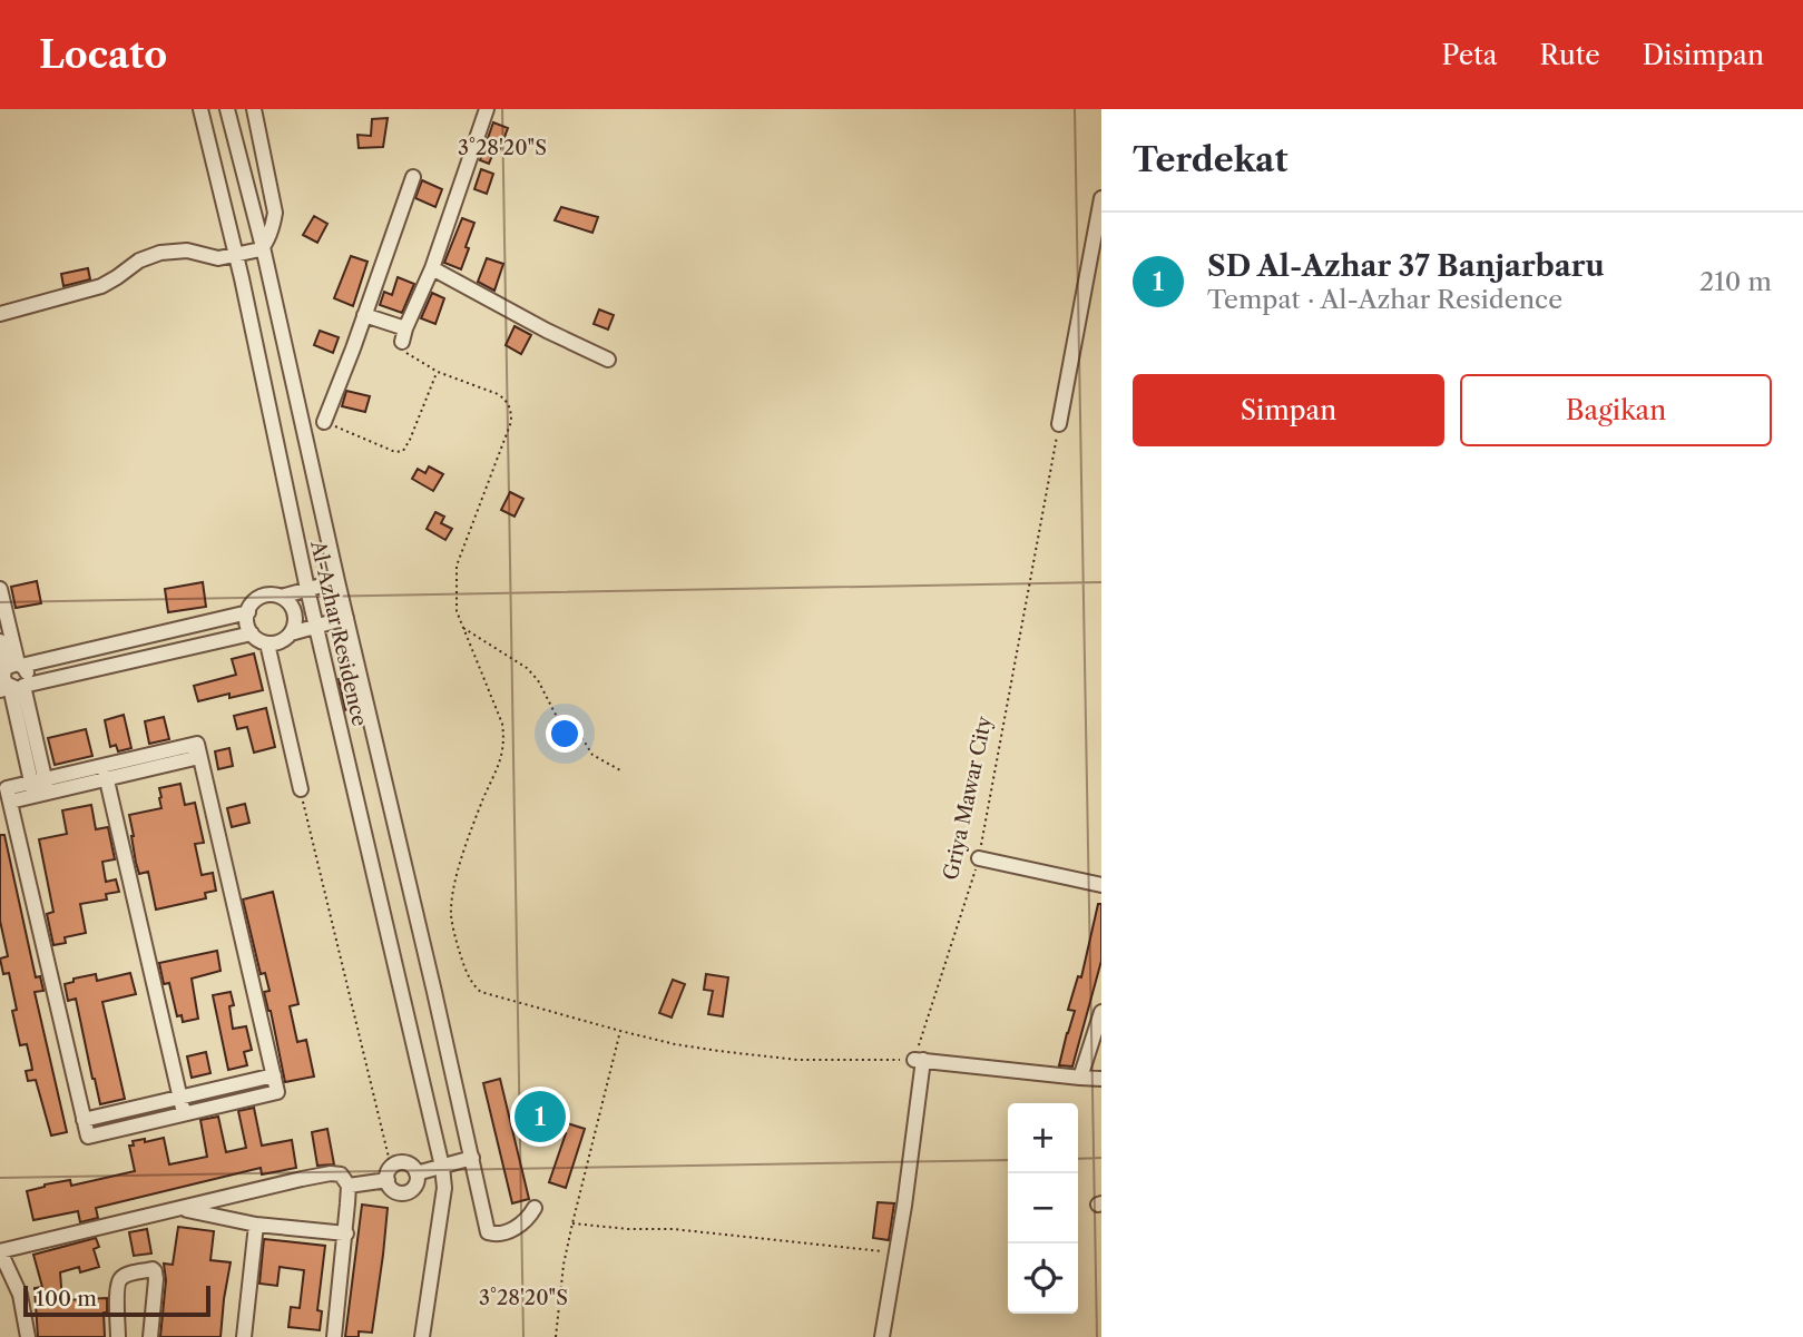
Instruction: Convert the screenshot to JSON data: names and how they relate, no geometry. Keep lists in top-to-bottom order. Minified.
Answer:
{"streets":{"street":["Al-Azhar Residence"],"path":["Griya Mawar City"]},"scale_bar":"100 m","page":{"header":"Locato","nav":["Peta","Rute","Disimpan"],"heading":"Terdekat","list":[{"mark":"1","name":"SD Al-Azhar 37 Banjarbaru","note":"Tempat · Al-Azhar Residence","value":"210 m"}],"buttons":["Simpan","Bagikan"],"pins":"1","map_buttons":["+","−"],"scale":"100 m"},"coordinates":["3°28'20\"S"]}
